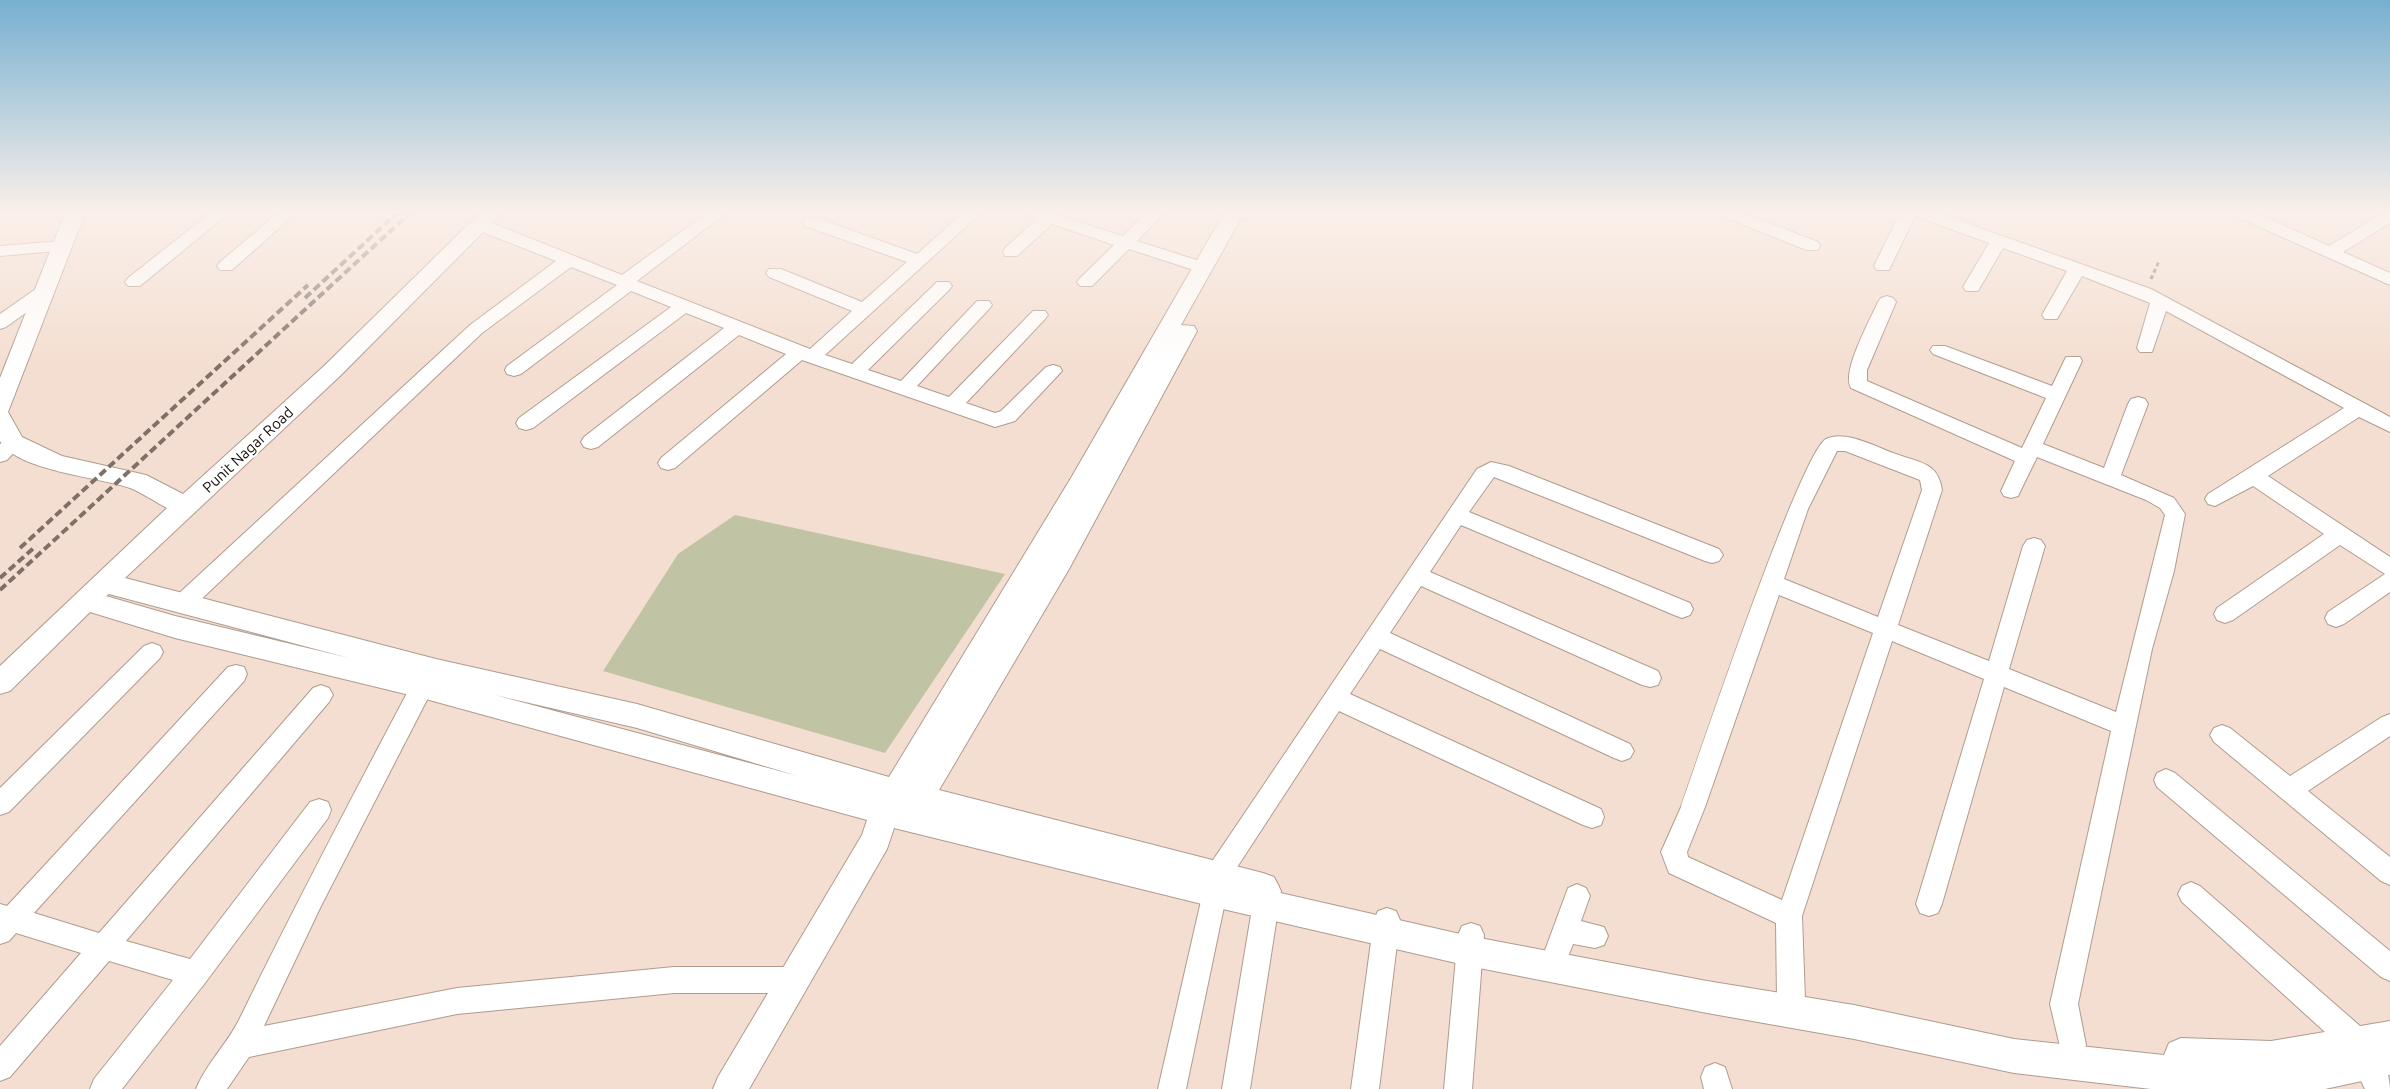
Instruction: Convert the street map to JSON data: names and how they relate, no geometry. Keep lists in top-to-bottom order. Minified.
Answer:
{"streets":{"street":["Punit Nagar Road"]}}
